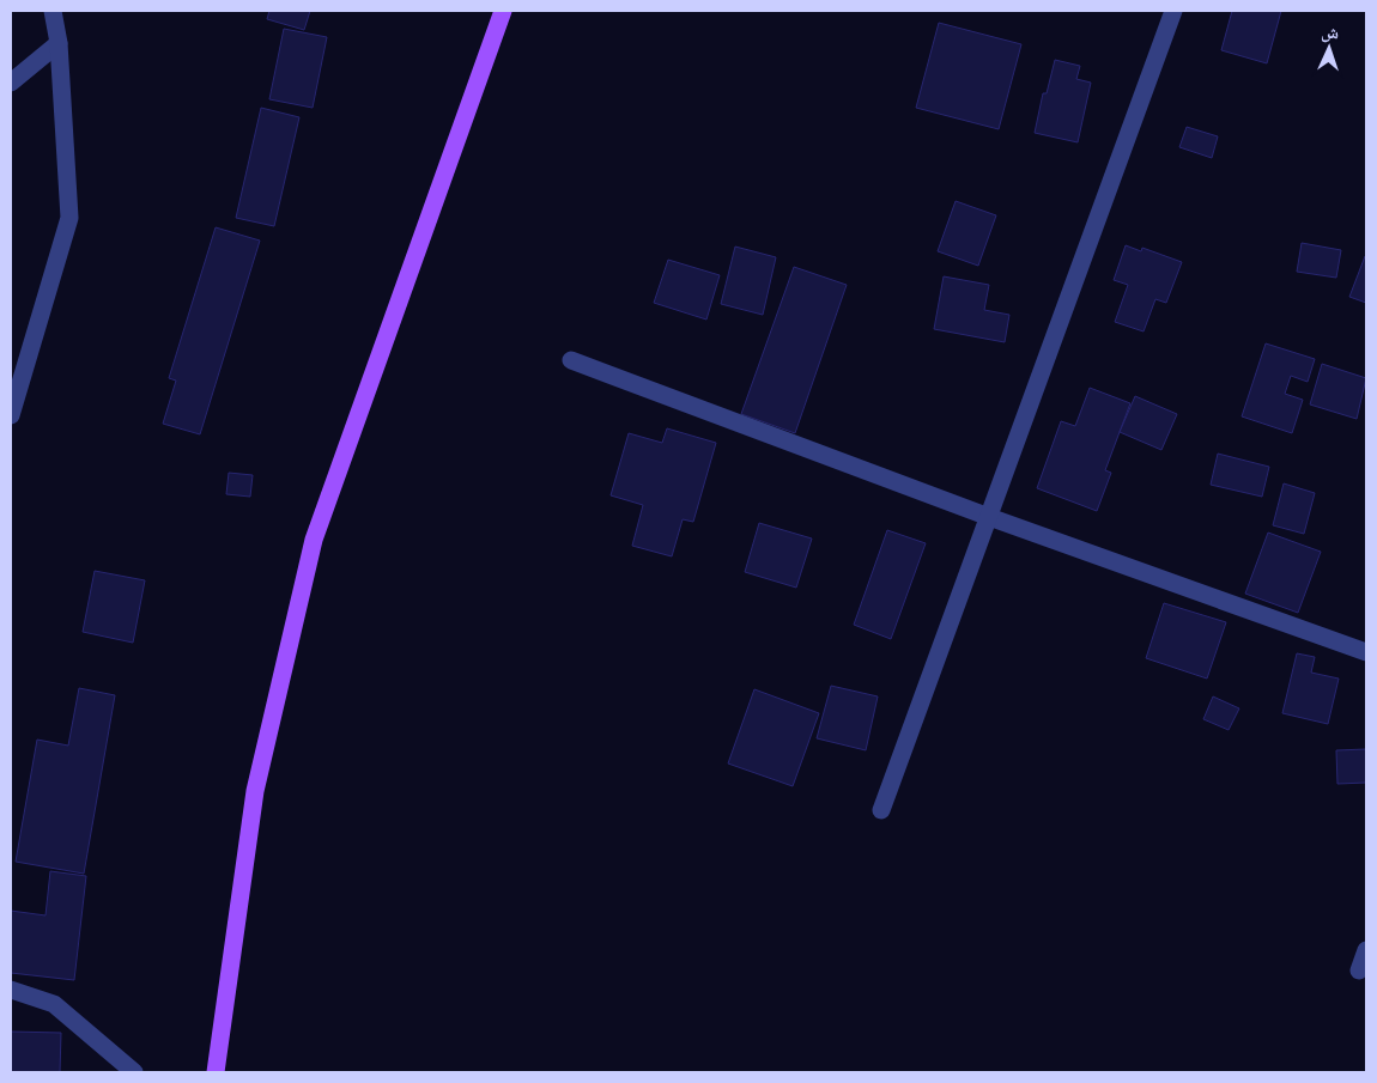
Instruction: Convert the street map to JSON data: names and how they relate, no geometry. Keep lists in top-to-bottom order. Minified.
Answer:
{"north":"top"}
